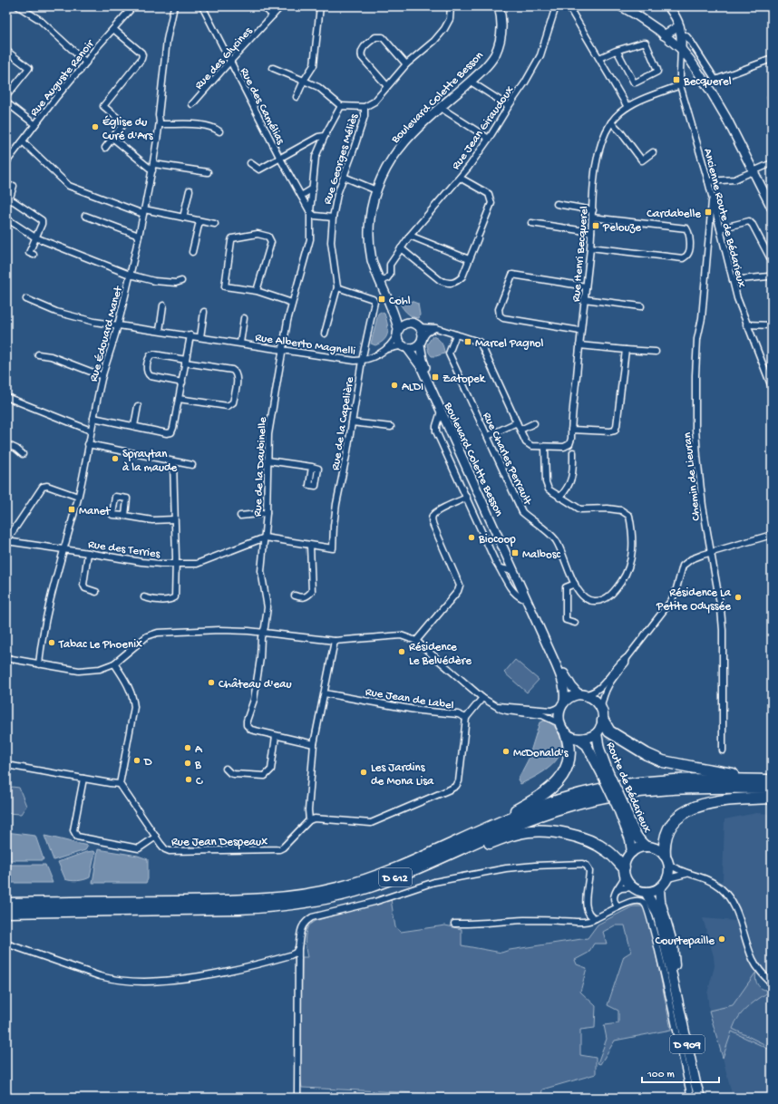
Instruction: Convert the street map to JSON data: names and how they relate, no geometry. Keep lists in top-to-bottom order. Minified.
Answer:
{"streets":{"highway":["D 612"],"main road":["Boulevard Colette Besson","Route de Bédarieux","D 909"],"street":["Rue des Glycines","Rue Auguste Renoir","Rue des Camélias","Rue Jean Giraudoux","Rue Georges Méliès","Ancienne Route de Bédarieux","Rue Henri Becquerel","Rue Édouard Manet","Rue Alberto Magnelli","Rue de la Capelière","Rue Charles Perrault","Rue de la Daubinelle","Chemin de Lieuran","Rue des Terries","Rue Jean de Label","Rue Jean Despeaux"]},"crossings":[["Rue des Glycines","Rue des Camélias"],["Boulevard Colette Besson","Rue Jean Giraudoux"],["Boulevard Colette Besson","Route de Bédarieux"],["Rue des Camélias","Rue Georges Méliès"],["Rue des Camélias","Rue de la Daubinelle"],["Rue Georges Méliès","Rue de la Capelière"],["Rue Georges Méliès","Rue de la Daubinelle"],["Ancienne Route de Bédarieux","Rue Henri Becquerel"],["Ancienne Route de Bédarieux","Chemin de Lieuran"],["Rue Henri Becquerel","Rue Charles Perrault"],["Rue Édouard Manet","Rue Alberto Magnelli"],["Rue Édouard Manet","Rue des Terries"],["Rue Alberto Magnelli","Rue de la Capelière"],["Rue Alberto Magnelli","Rue de la Daubinelle"],["Rue de la Daubinelle","Rue des Terries"],["Route de Bédarieux","D 909"]],"places":{"transit":["Becquerel","Cardabelle","Pelouze","Cohl","Marcel Pagnol","Zatopek","Manet","Malbosc"],"other":["Église du Curé d'Ars","ALDI","Spraytan à la maude","Biocoop","Résidence La Petite Odyssée","Tabac Le Phoenix","Résidence Le Belvédère","Château d'eau","A","McDonald's","D","B","Les Jardins de Mona Lisa","C","Courtepaille"]},"scale_bar":"100 m"}
